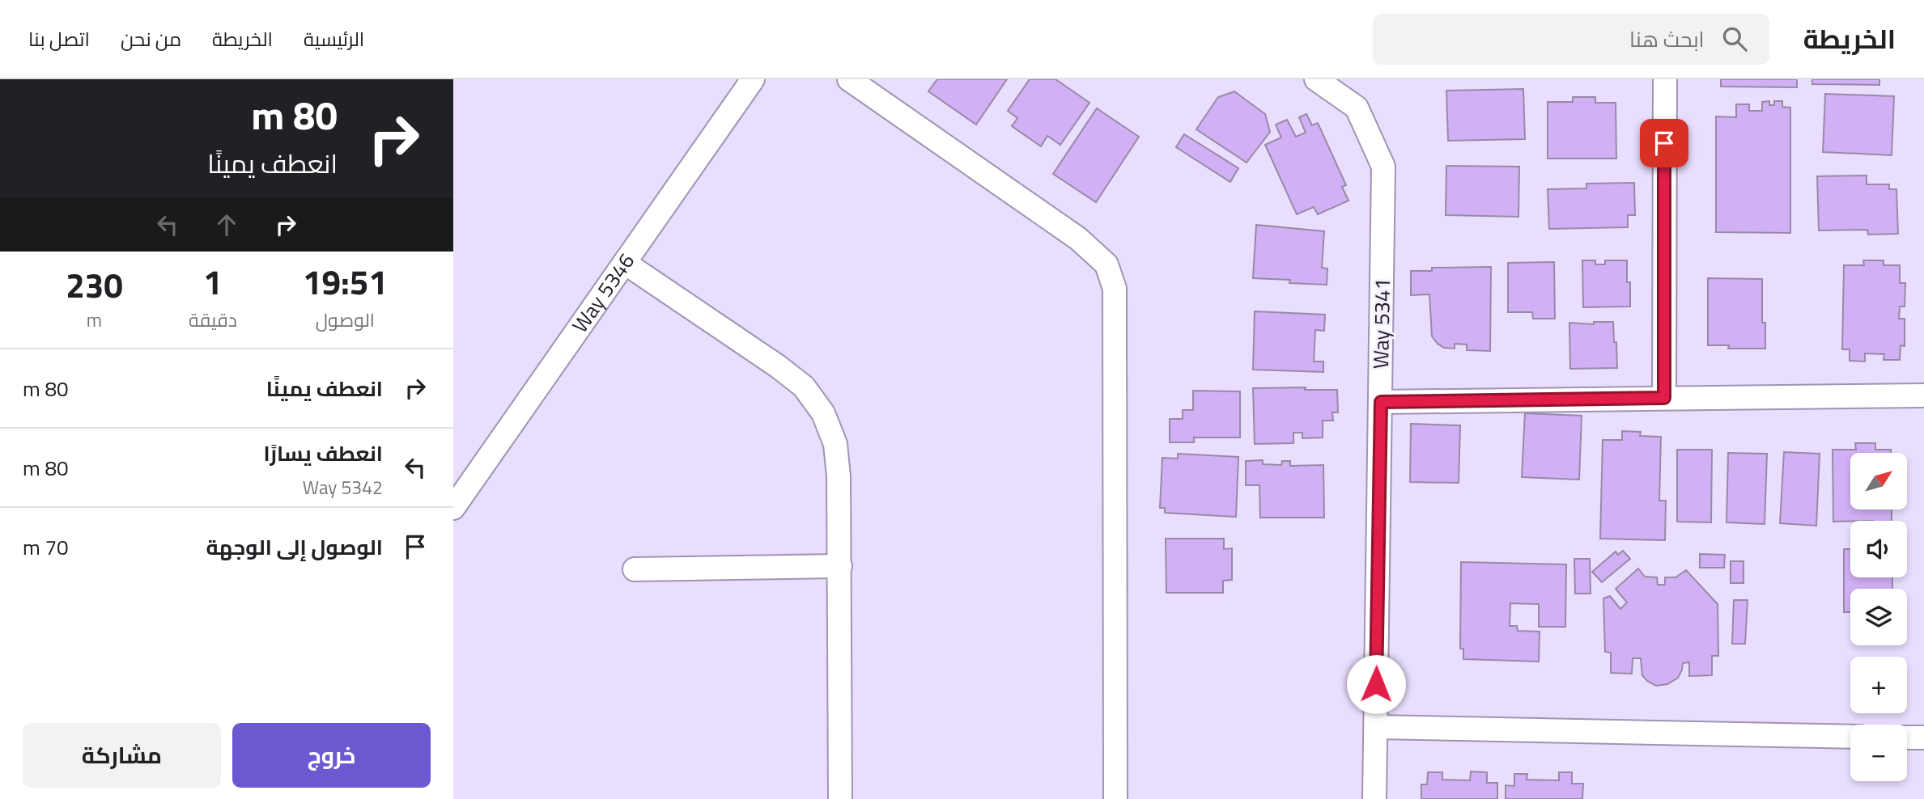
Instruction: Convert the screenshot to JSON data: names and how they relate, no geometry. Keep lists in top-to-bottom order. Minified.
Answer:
{"streets":{"street":["Way 5346","Way 5341"]},"north":"top right","page":{"header":"الخريطة","search":"ابحث هنا","nav":["الرئيسية","الخريطة","من نحن","اتصل بنا"],"turn":["80 m","انعطف يمينًا"],"eta":["19:51","الوصول","1","دقيقة","230","m"],"list":[{"name":"انعطف يمينًا","value":"80 m"},{"name":"انعطف يسارًا","note":"Way 5342","value":"80 m"},{"name":"الوصول إلى الوجهة","value":"70 m"}],"map_buttons":["+","−"],"buttons":["خروج","مشاركة"]}}
